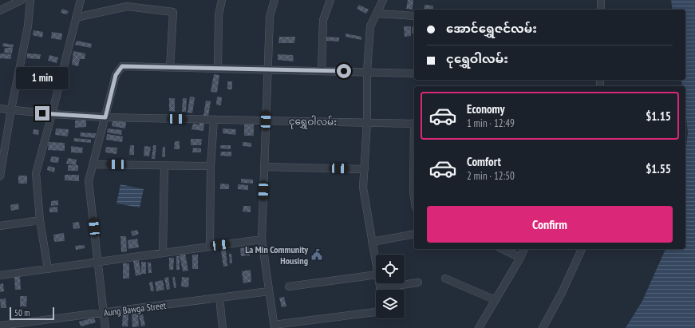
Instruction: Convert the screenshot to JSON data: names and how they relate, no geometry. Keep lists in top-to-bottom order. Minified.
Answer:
{"streets":{"street":["ငုရွှေဝါလမ်း","Aung Bawga Street"]},"places":{"public building":["La Min Community Housing"]},"scale_bar":"50 m","page":{"banner":["အောင်ရွှေဇင်လမ်း","ငုရွှေဝါလမ်း"],"bubble":"1 min","list":[{"name":"Economy","note":"1 min · 12:49","value":"$1.15"},{"name":"Comfort","note":"2 min · 12:50","value":"$1.55"}],"buttons":"Confirm","scale":"50 m"}}
